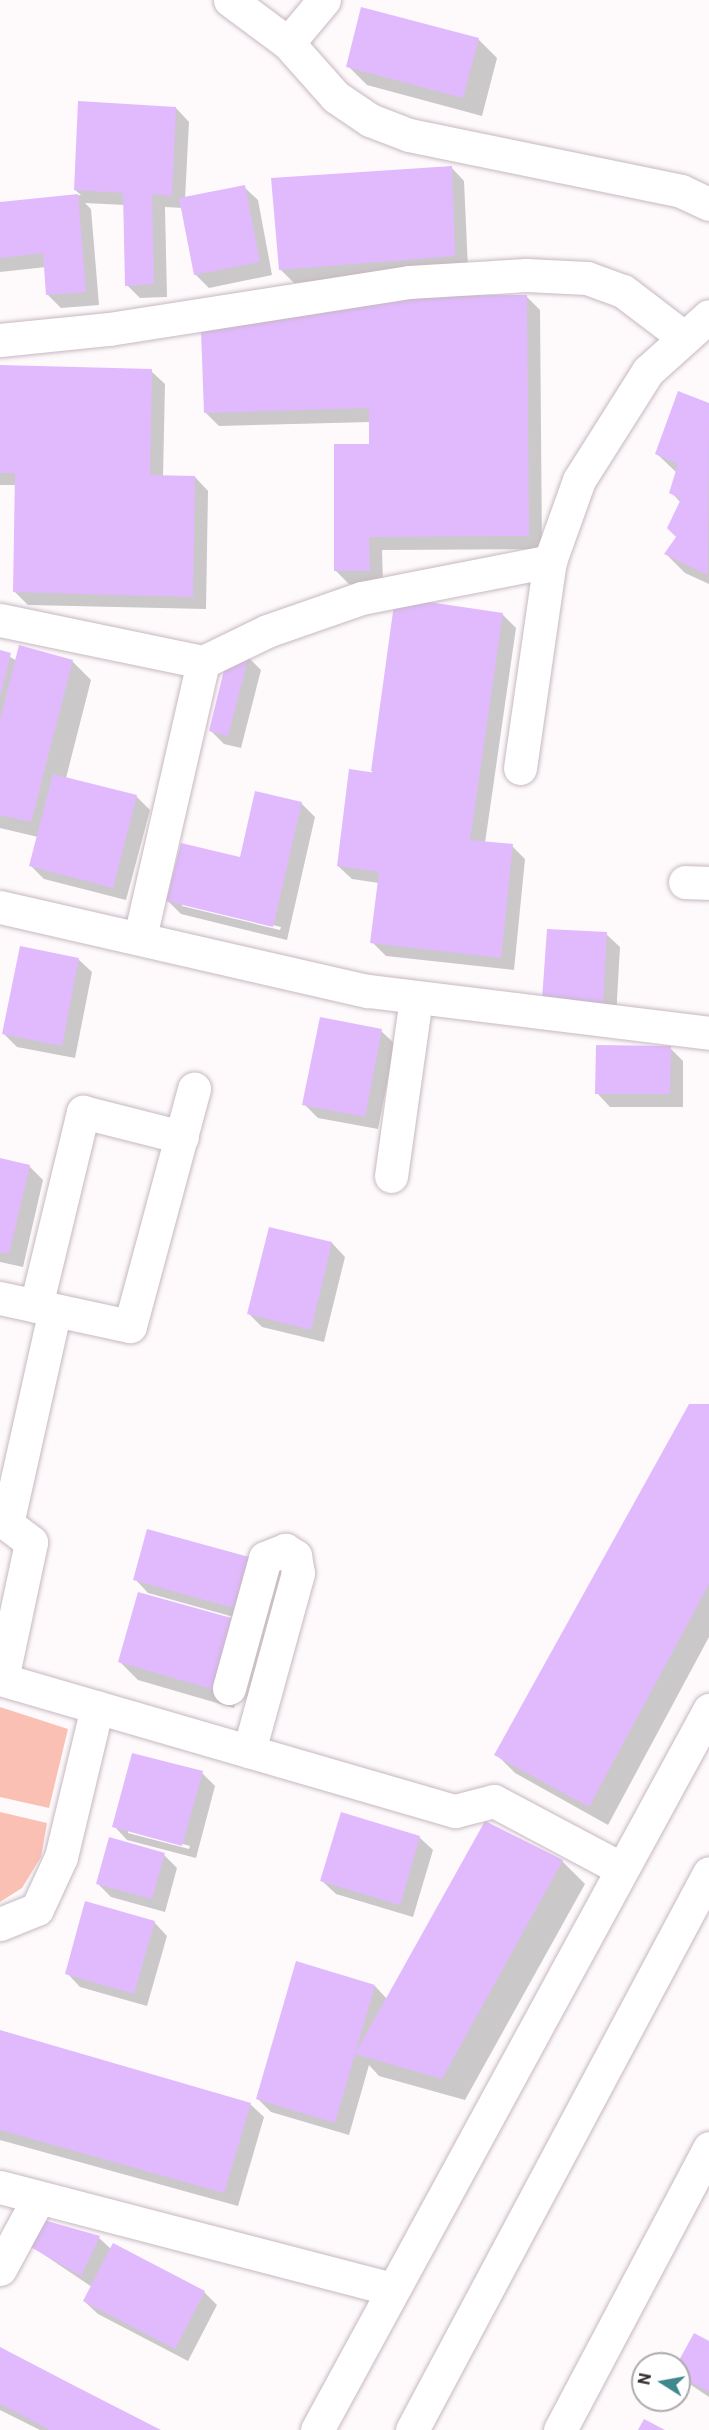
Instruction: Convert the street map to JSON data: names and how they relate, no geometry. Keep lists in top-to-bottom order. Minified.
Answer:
{"north":"left"}
